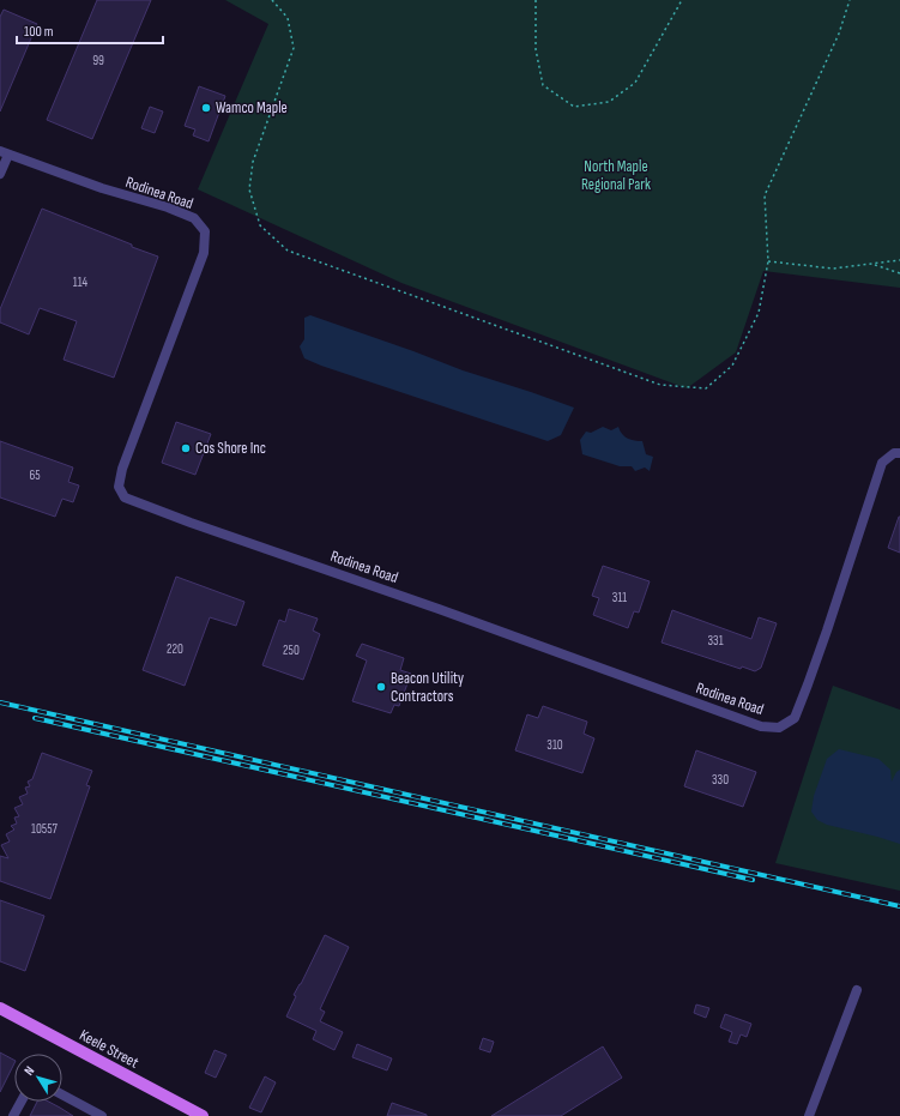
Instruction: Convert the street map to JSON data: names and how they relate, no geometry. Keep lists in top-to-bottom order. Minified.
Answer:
{"streets":{"main road":["Keele Street"],"street":["Rodinea Road"]},"parks":["North Maple Regional Park"],"places":["Wamco Maple","Cos Shore Inc","Beacon Utility Contractors"],"house_numbers":["99","114","65","311","331","220","250","310","330","10557"],"scale_bar":"100 m","north":"top left"}
